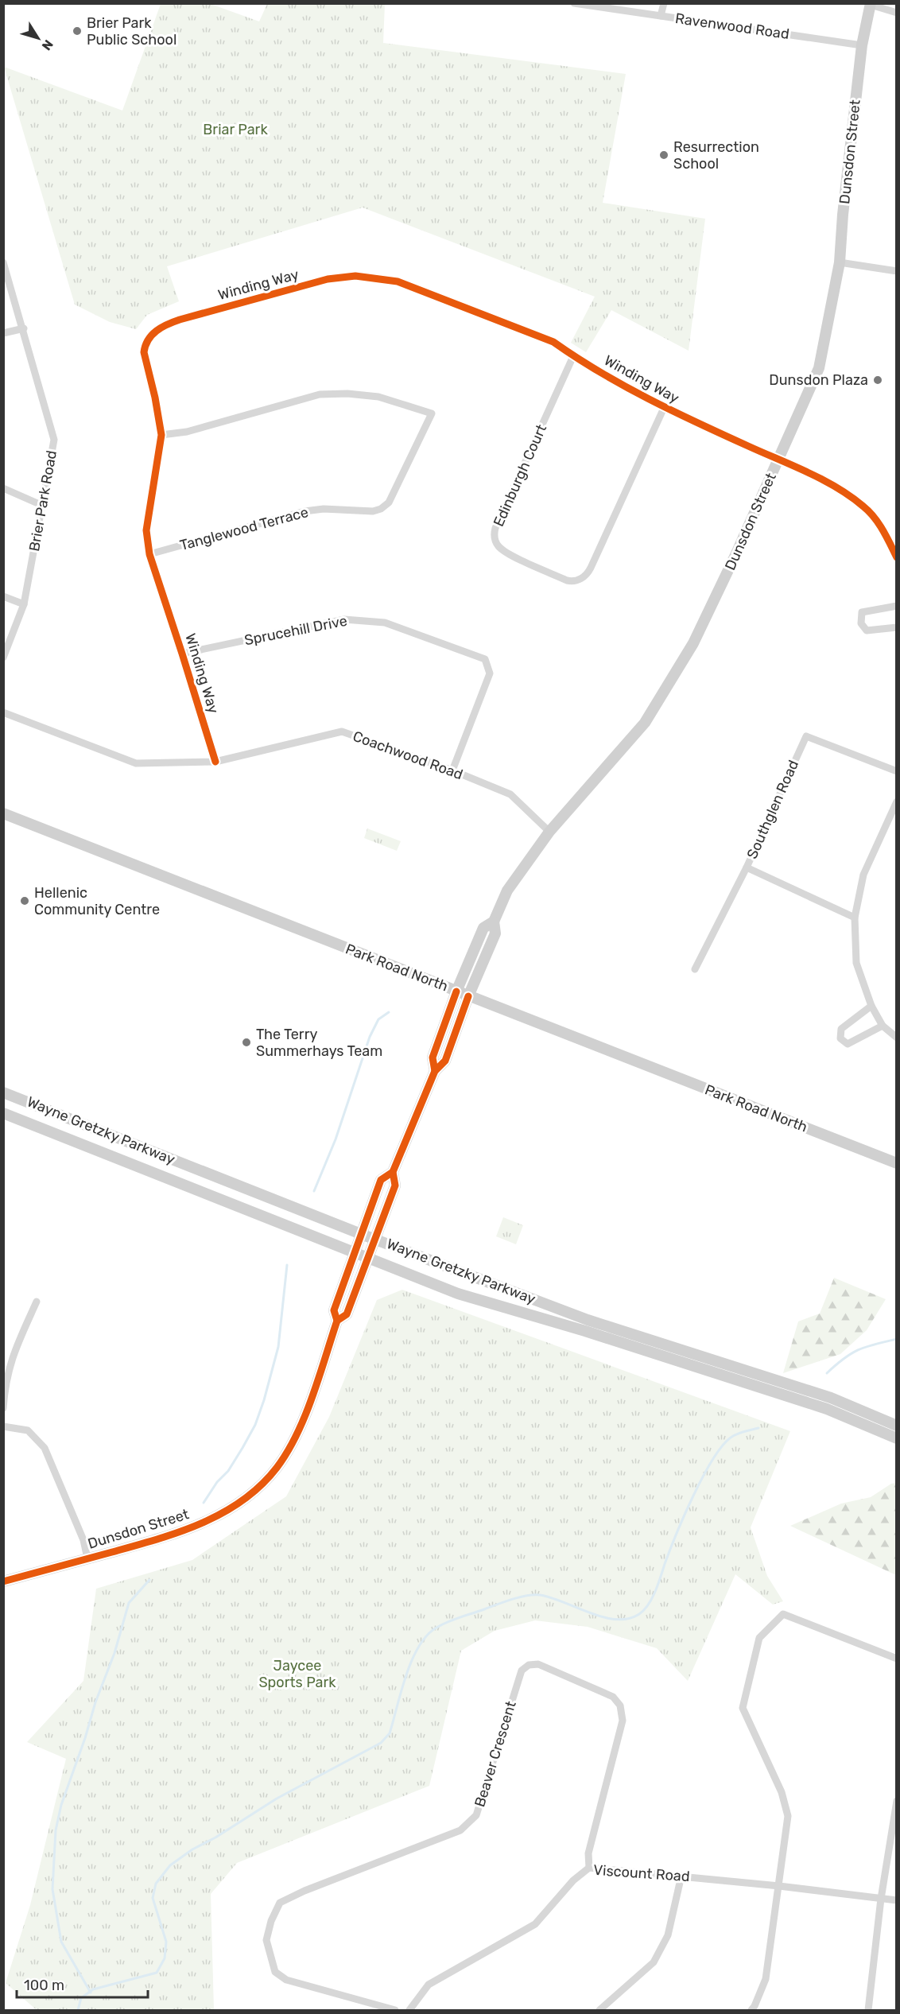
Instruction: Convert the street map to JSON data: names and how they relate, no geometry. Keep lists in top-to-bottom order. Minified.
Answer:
{"streets":{"main road":["Dunsdon Street","Park Road North","Wayne Gretzky Parkway"],"street":["Ravenwood Road","Winding Way","Edinburgh Court","Brier Park Road","Tanglewood Terrace","Sprucehill Drive","Coachwood Road","Southglen Road","Beaver Crescent","Viscount Road"]},"crossings":[["Ravenwood Road","Dunsdon Street"],["Dunsdon Street","Winding Way"],["Dunsdon Street","Coachwood Road"],["Dunsdon Street","Park Road North"],["Dunsdon Street","Wayne Gretzky Parkway"],["Winding Way","Edinburgh Court"],["Winding Way","Tanglewood Terrace"],["Winding Way","Sprucehill Drive"],["Winding Way","Coachwood Road"],["Sprucehill Drive","Coachwood Road"],["Beaver Crescent","Viscount Road"]],"parks":["Briar Park","Jaycee Sports Park"],"places":["Brier Park Public School","Resurrection School","Dunsdon Plaza","Hellenic Community Centre","The Terry Summerhays Team"],"scale_bar":"100 m","north":"bottom right"}
